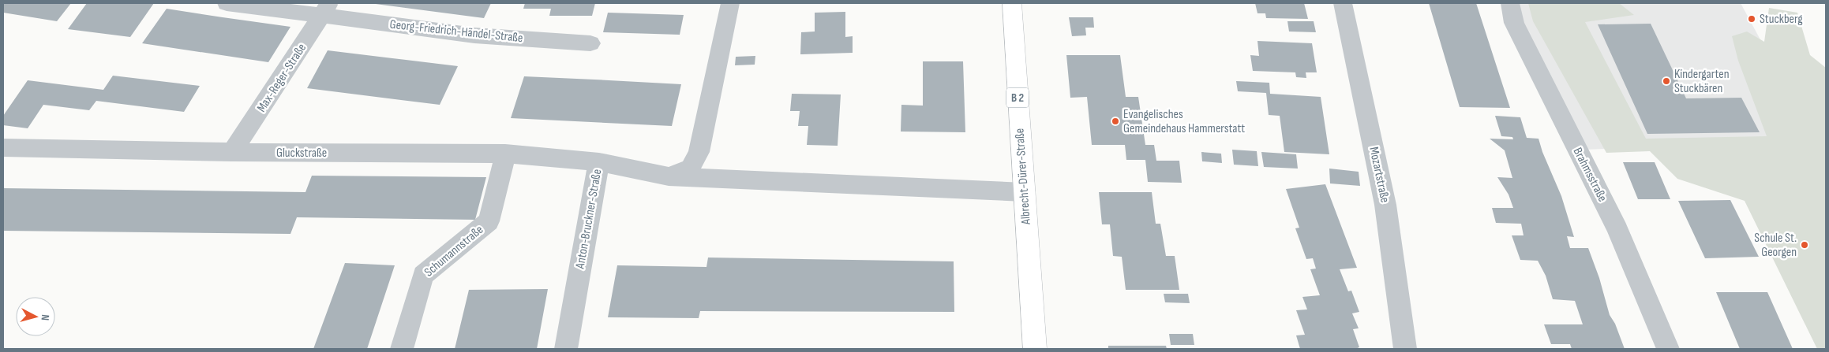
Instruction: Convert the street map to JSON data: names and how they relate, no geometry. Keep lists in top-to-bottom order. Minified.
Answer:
{"streets":{"main road":["B 2","Albrecht-Dürer-Straße"],"street":["Georg-Friedrich-Händel-Straße","Max-Reger-Straße","Gluckstraße","Mozartstraße","Brahmsstraße","Anton-Bruckner-Straße","Schumannstraße"]},"crossings":[["Georg-Friedrich-Händel-Straße","Max-Reger-Straße"],["Max-Reger-Straße","Gluckstraße"],["Gluckstraße","Anton-Bruckner-Straße"],["Gluckstraße","Schumannstraße"],["Albrecht-Dürer-Straße","Anton-Bruckner-Straße"]],"places":["Stuckberg","Kindergarten Stuckbären","Evangelisches Gemeindehaus Hammerstatt","Schule St. Georgen"],"north":"right"}
